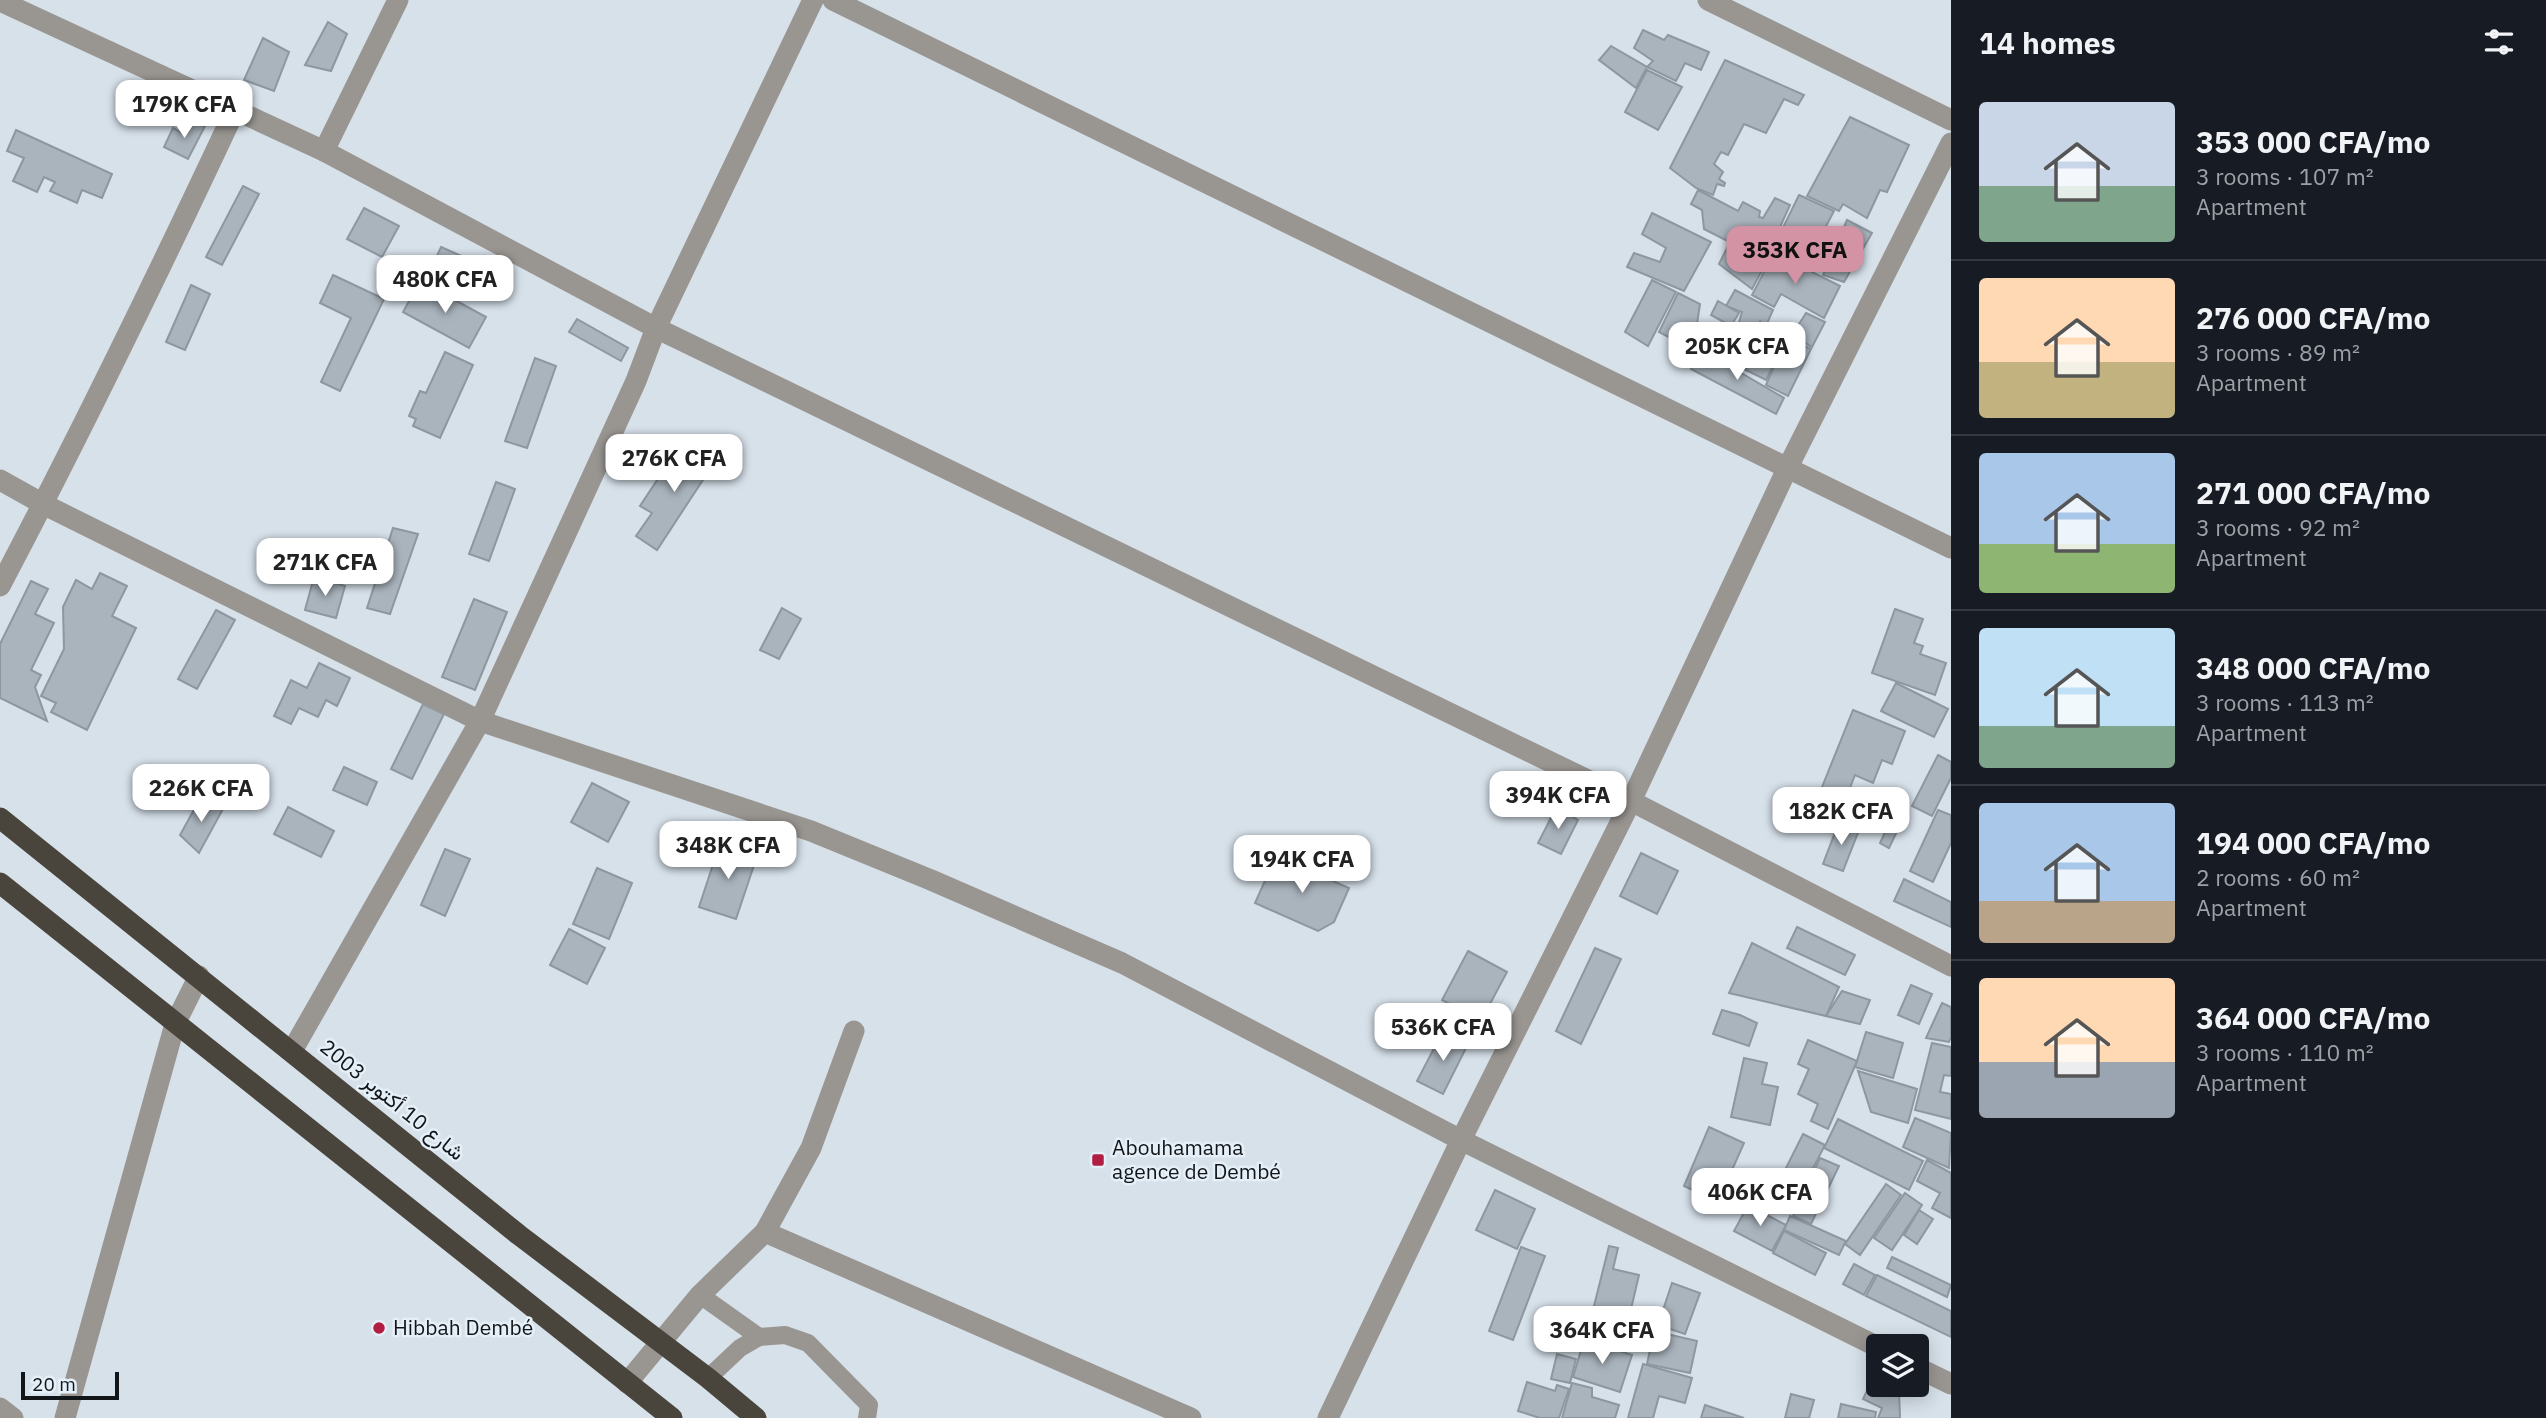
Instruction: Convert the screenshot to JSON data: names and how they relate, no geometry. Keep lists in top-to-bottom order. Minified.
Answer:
{"streets":{"highway":["شارع 10 أكتوبر 2003"]},"places":{"transit":["Abouhamama agence de Dembé"],"other":["Hibbah Dembé"]},"scale_bar":"20 m","page":{"heading":"14 homes","price":["179K CFA","353K CFA","480K CFA","205K CFA","276K CFA","271K CFA","226K CFA","394K CFA","182K CFA","348K CFA","194K CFA","536K CFA","406K CFA","364K CFA"],"list":[{"name":"353 000 CFA/mo","note":"3 rooms · 107 m² · Apartment"},{"name":"276 000 CFA/mo","note":"3 rooms · 89 m² · Apartment"},{"name":"271 000 CFA/mo","note":"3 rooms · 92 m² · Apartment"},{"name":"348 000 CFA/mo","note":"3 rooms · 113 m² · Apartment"},{"name":"194 000 CFA/mo","note":"2 rooms · 60 m² · Apartment"},{"name":"364 000 CFA/mo","note":"3 rooms · 110 m² · Apartment"}],"scale":"20 m"}}
